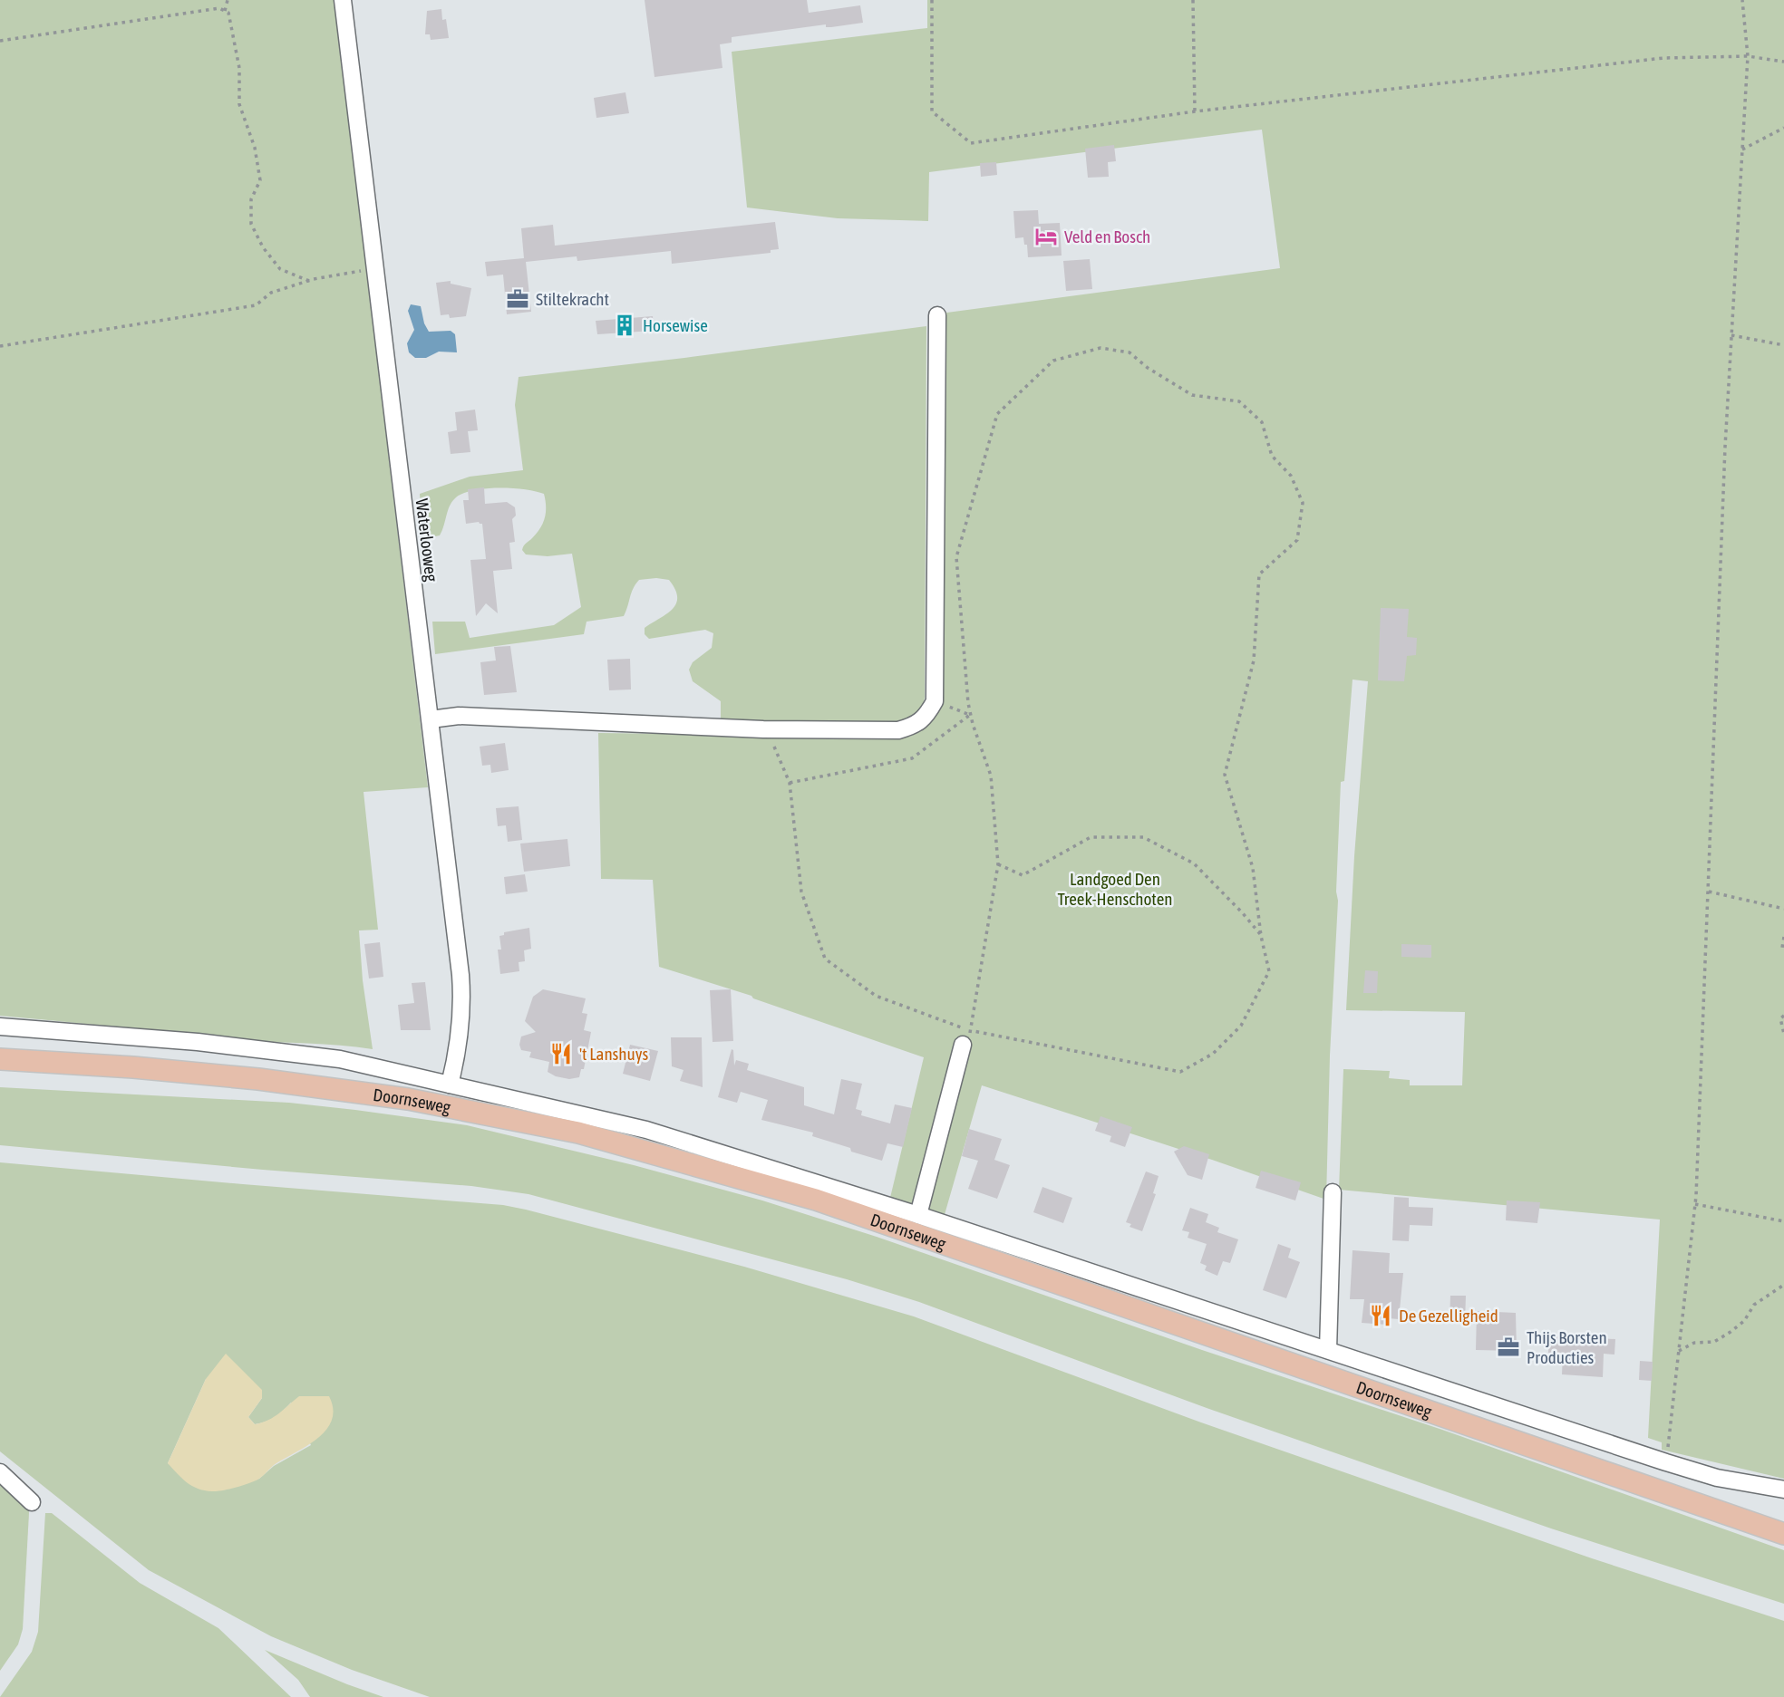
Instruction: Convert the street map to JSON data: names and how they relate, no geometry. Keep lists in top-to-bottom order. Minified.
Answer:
{"streets":{"main road":["Doornseweg"],"street":["Waterlooweg"]},"crossings":[["Waterlooweg","Doornseweg"]],"parks":["Landgoed Den Treek-Henschoten"],"places":{"hotel":["Veld en Bosch"],"office":["Stiltekracht","Thijs Borsten Producties"],"building":["Horsewise"],"restaurant":["'t Lanshuys","De Gezelligheid"]}}
